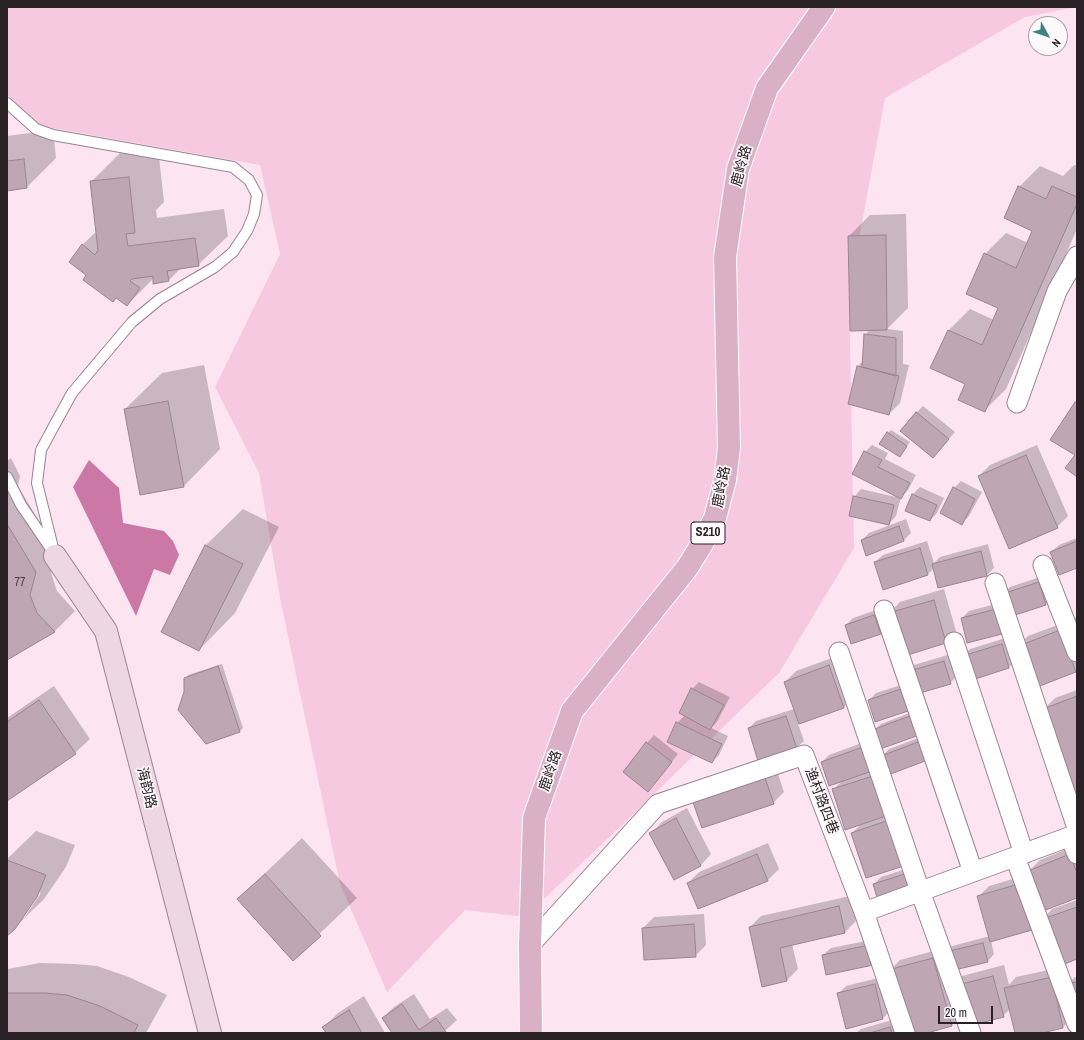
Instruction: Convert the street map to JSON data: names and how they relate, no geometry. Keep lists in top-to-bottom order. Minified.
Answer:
{"streets":{"main road":["鹿岭路","S210"],"street":["海韵路","渔村路四巷"]},"crossings":[["鹿岭路","渔村路四巷"]],"house_numbers":["77"],"scale_bar":"20 m","north":"bottom right"}
